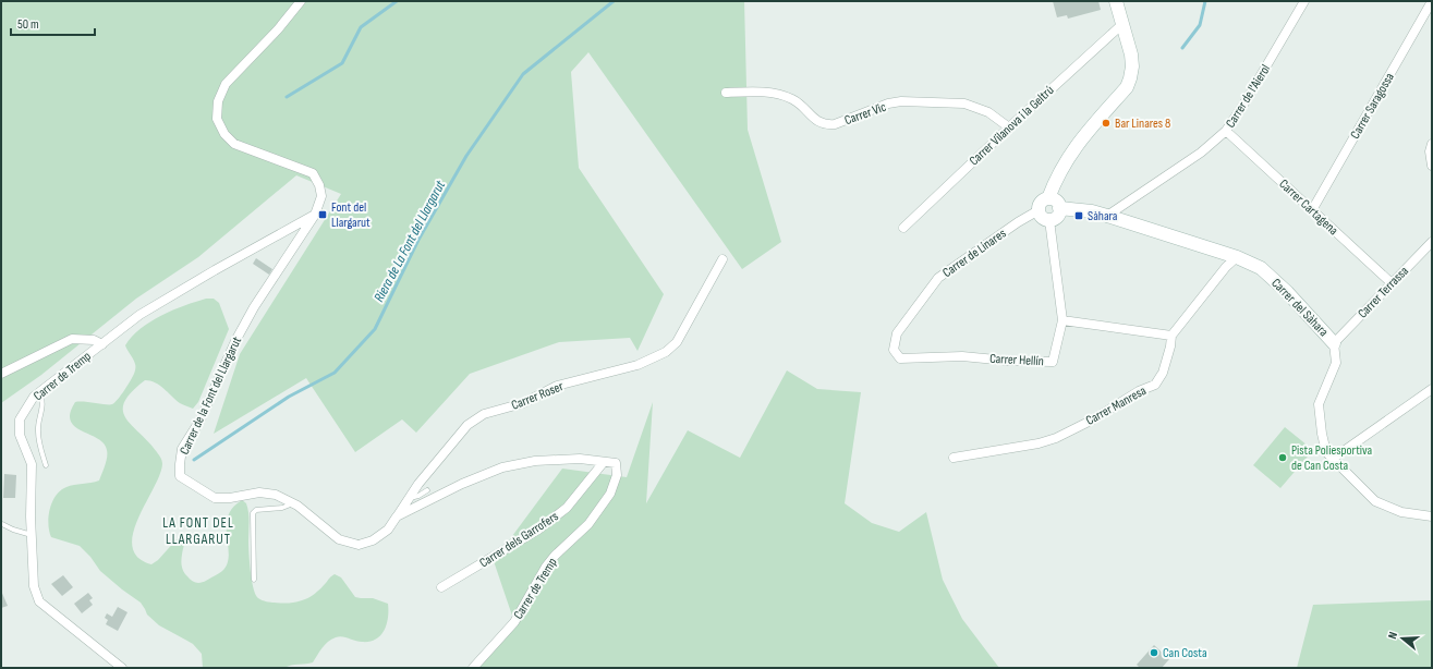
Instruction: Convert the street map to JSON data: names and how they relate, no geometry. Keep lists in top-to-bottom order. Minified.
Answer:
{"streets":{"street":["Carrer de l'Aierol","Carrer Saragossa","Carrer Vic","Carrer Vilanova i la Geltrú","Carrer Cartagena","Carrer de Linares","Carrer Terrassa","Carrer del Sàhara","Carrer Hellín","Carrer de Tremp","Carrer de la Font del Llargarut","Carrer Roser","Carrer Manresa","Carrer dels Garrofers"]},"crossings":[["Carrer de l'Aierol","Carrer Cartagena"],["Carrer de l'Aierol","Carrer del Sàhara"],["Carrer Saragossa","Carrer Cartagena"],["Carrer Vic","Carrer Vilanova i la Geltrú"],["Carrer Cartagena","Carrer Terrassa"],["Carrer de Linares","Carrer del Sàhara"],["Carrer de Linares","Carrer Hellín"],["Carrer Terrassa","Carrer del Sàhara"],["Carrer del Sàhara","Carrer Hellín"],["Carrer del Sàhara","Carrer Manresa"],["Carrer de Tremp","Carrer de la Font del Llargarut"],["Carrer de la Font del Llargarut","Carrer Roser"],["Carrer de la Font del Llargarut","Carrer dels Garrofers"]],"districts":["LA FONT DEL LLARGARUT"],"water":["Riera de La Font del Llargarut"],"places":{"other":["Bar Linares 8","Pista Poliesportiva de Can Costa","Can Costa"],"transit":["Font del Llargarut","Sàhara"]},"scale_bar":"50 m","north":"left"}
